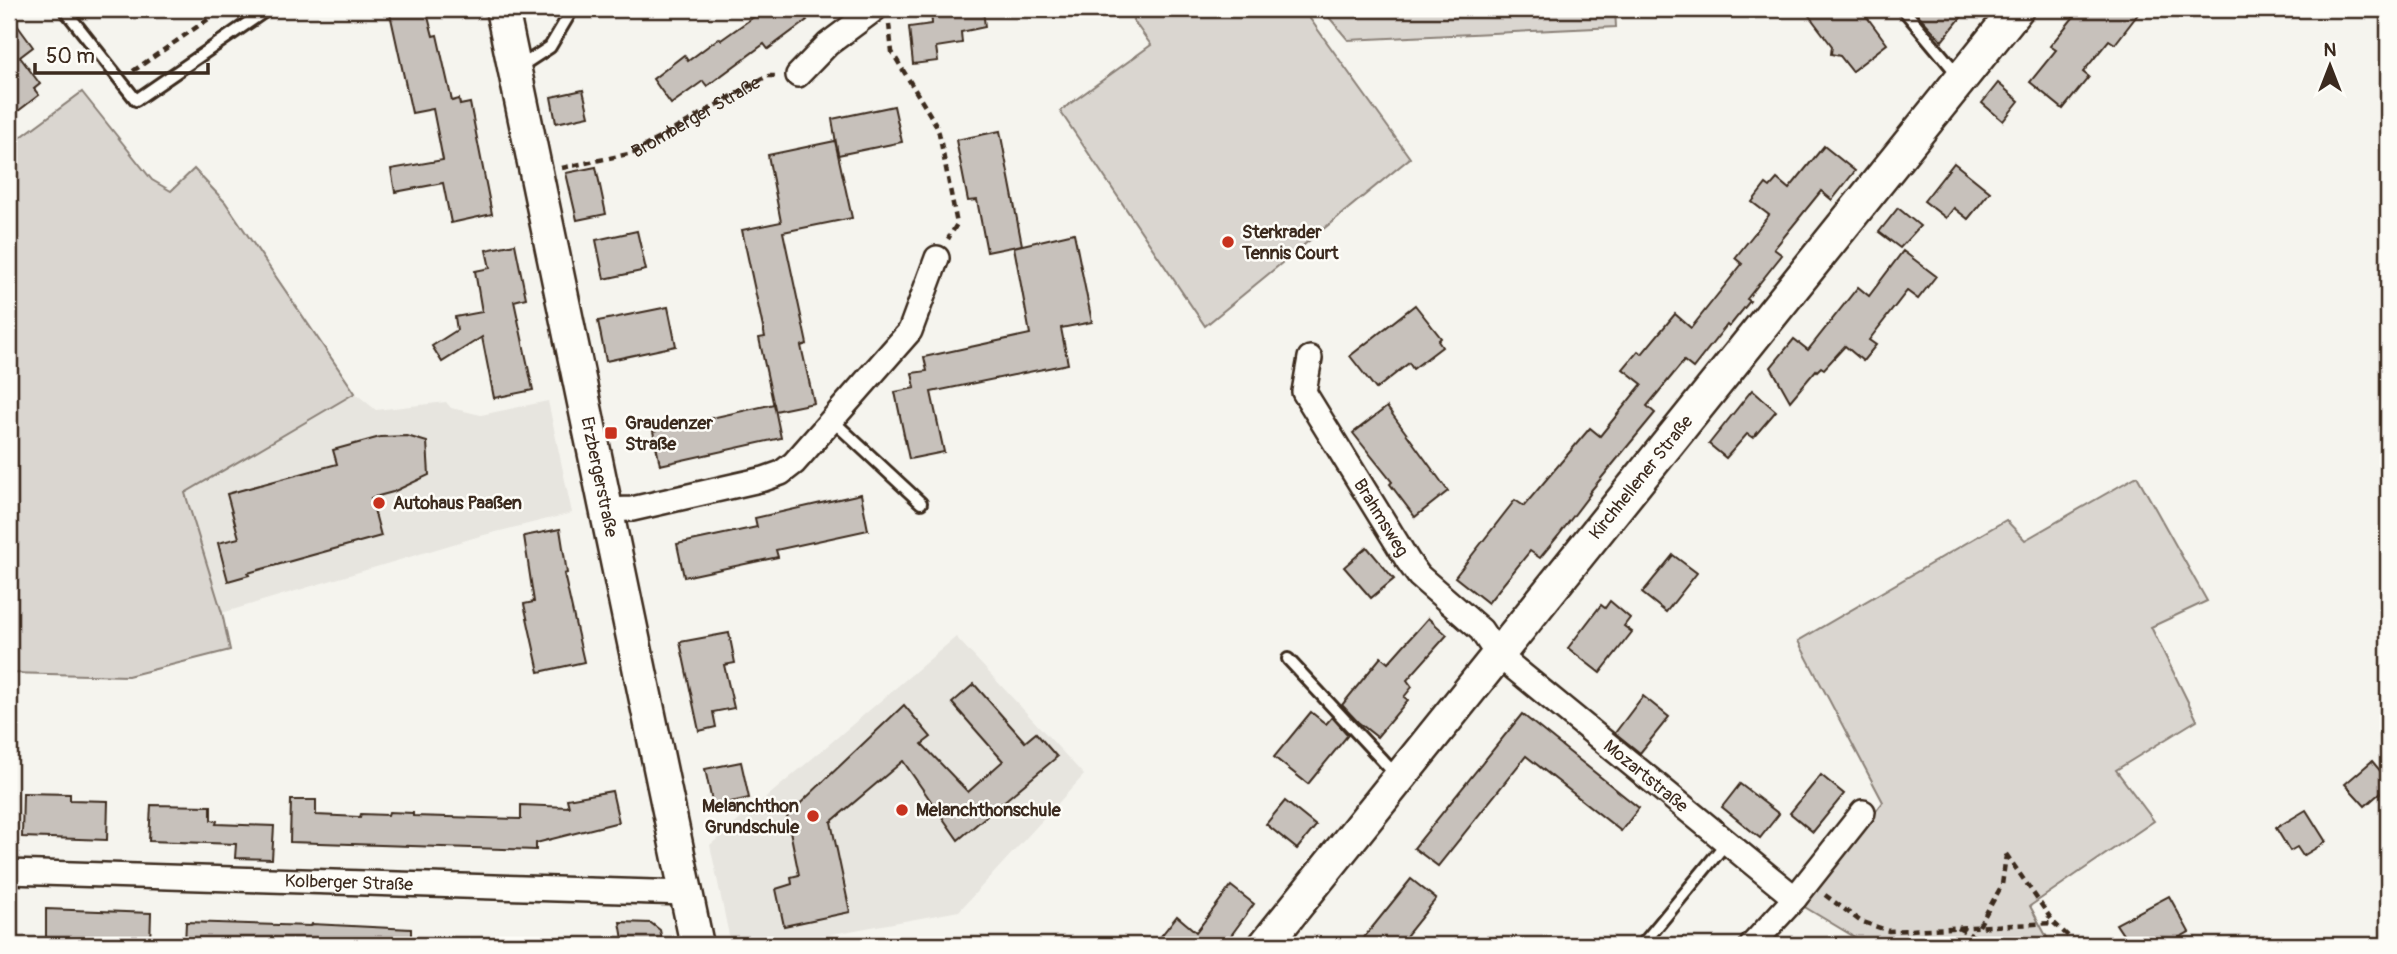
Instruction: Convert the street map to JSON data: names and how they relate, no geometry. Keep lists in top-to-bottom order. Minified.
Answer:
{"streets":{"main road":["Erzbergerstraße","Kirchhellener Straße"],"street":["Brahmsweg","Mozartstraße","Kolberger Straße"],"path":["Bromberger Straße"]},"crossings":[["Bromberger Straße","Erzbergerstraße"],["Erzbergerstraße","Kolberger Straße"],["Kirchhellener Straße","Brahmsweg"],["Kirchhellener Straße","Mozartstraße"],["Brahmsweg","Mozartstraße"]],"places":{"other":["Sterkrader Tennis Court","Autohaus Paaßen","Melanchthonschule","Melanchthon Grundschule"],"transit":["Graudenzer Straße"]},"scale_bar":"50 m","north":"top"}
